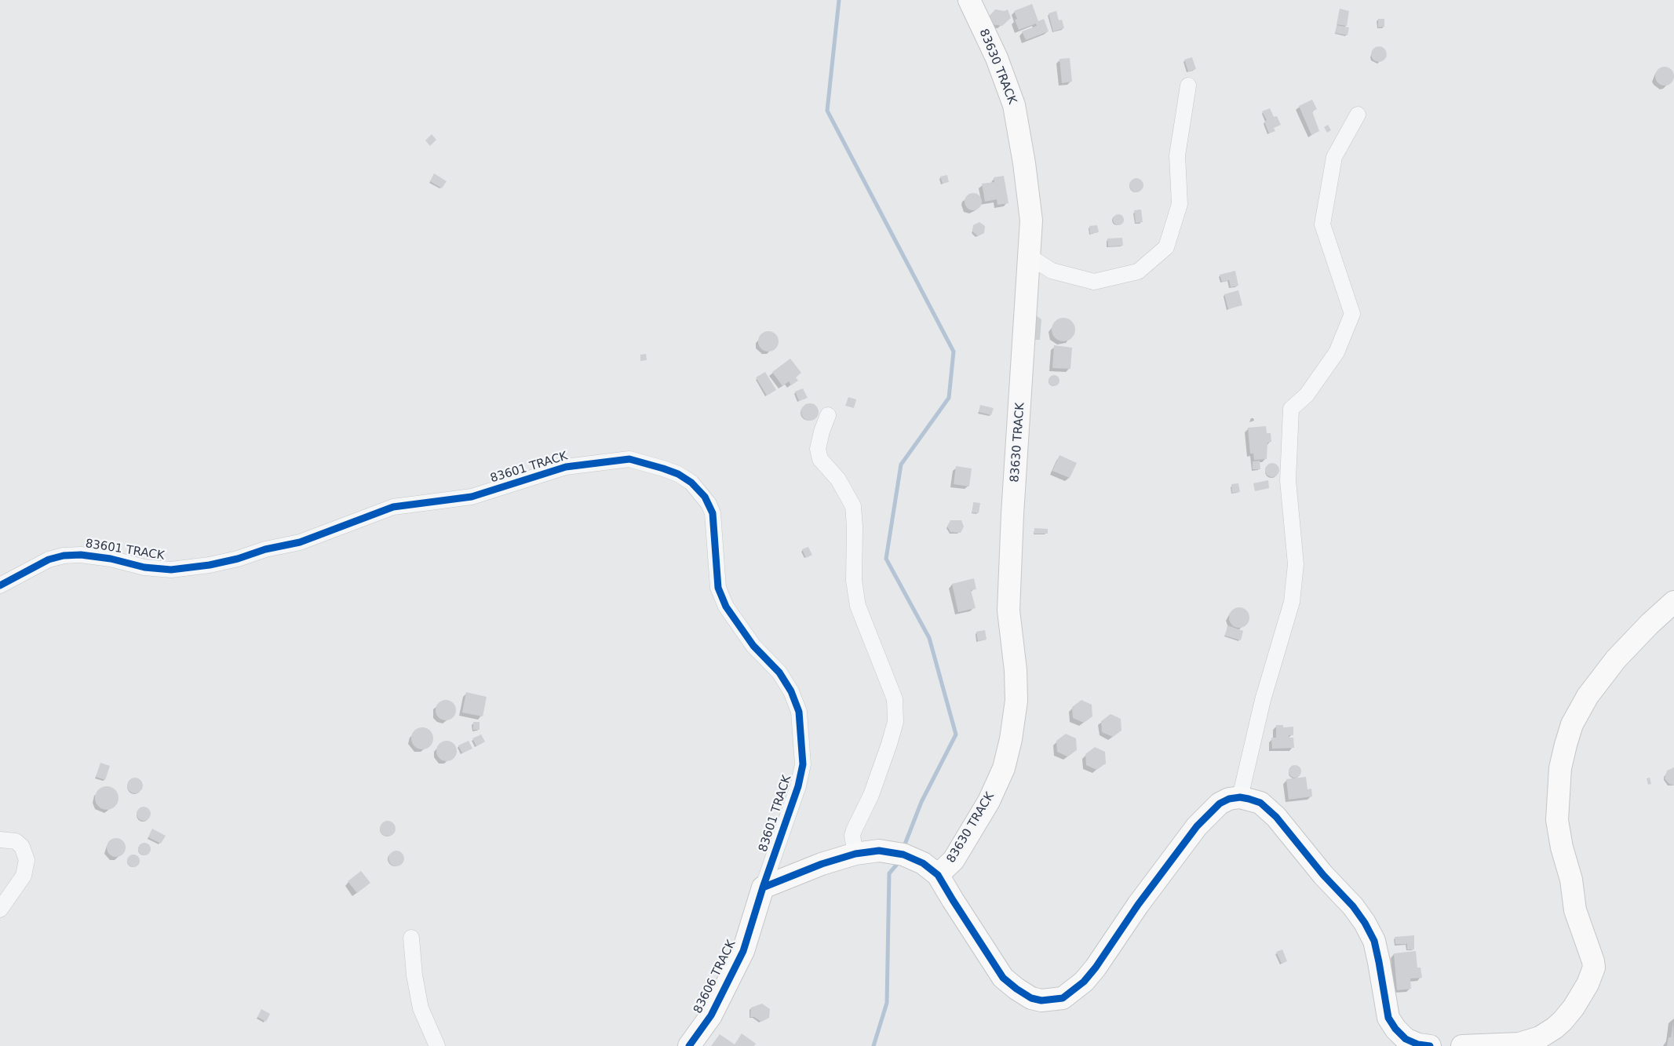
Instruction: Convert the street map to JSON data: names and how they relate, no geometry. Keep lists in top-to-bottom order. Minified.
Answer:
{"streets":{"street":["83630 TRACK","83601 TRACK","83606 TRACK"]},"crossings":[["83601 TRACK","83606 TRACK"]]}
